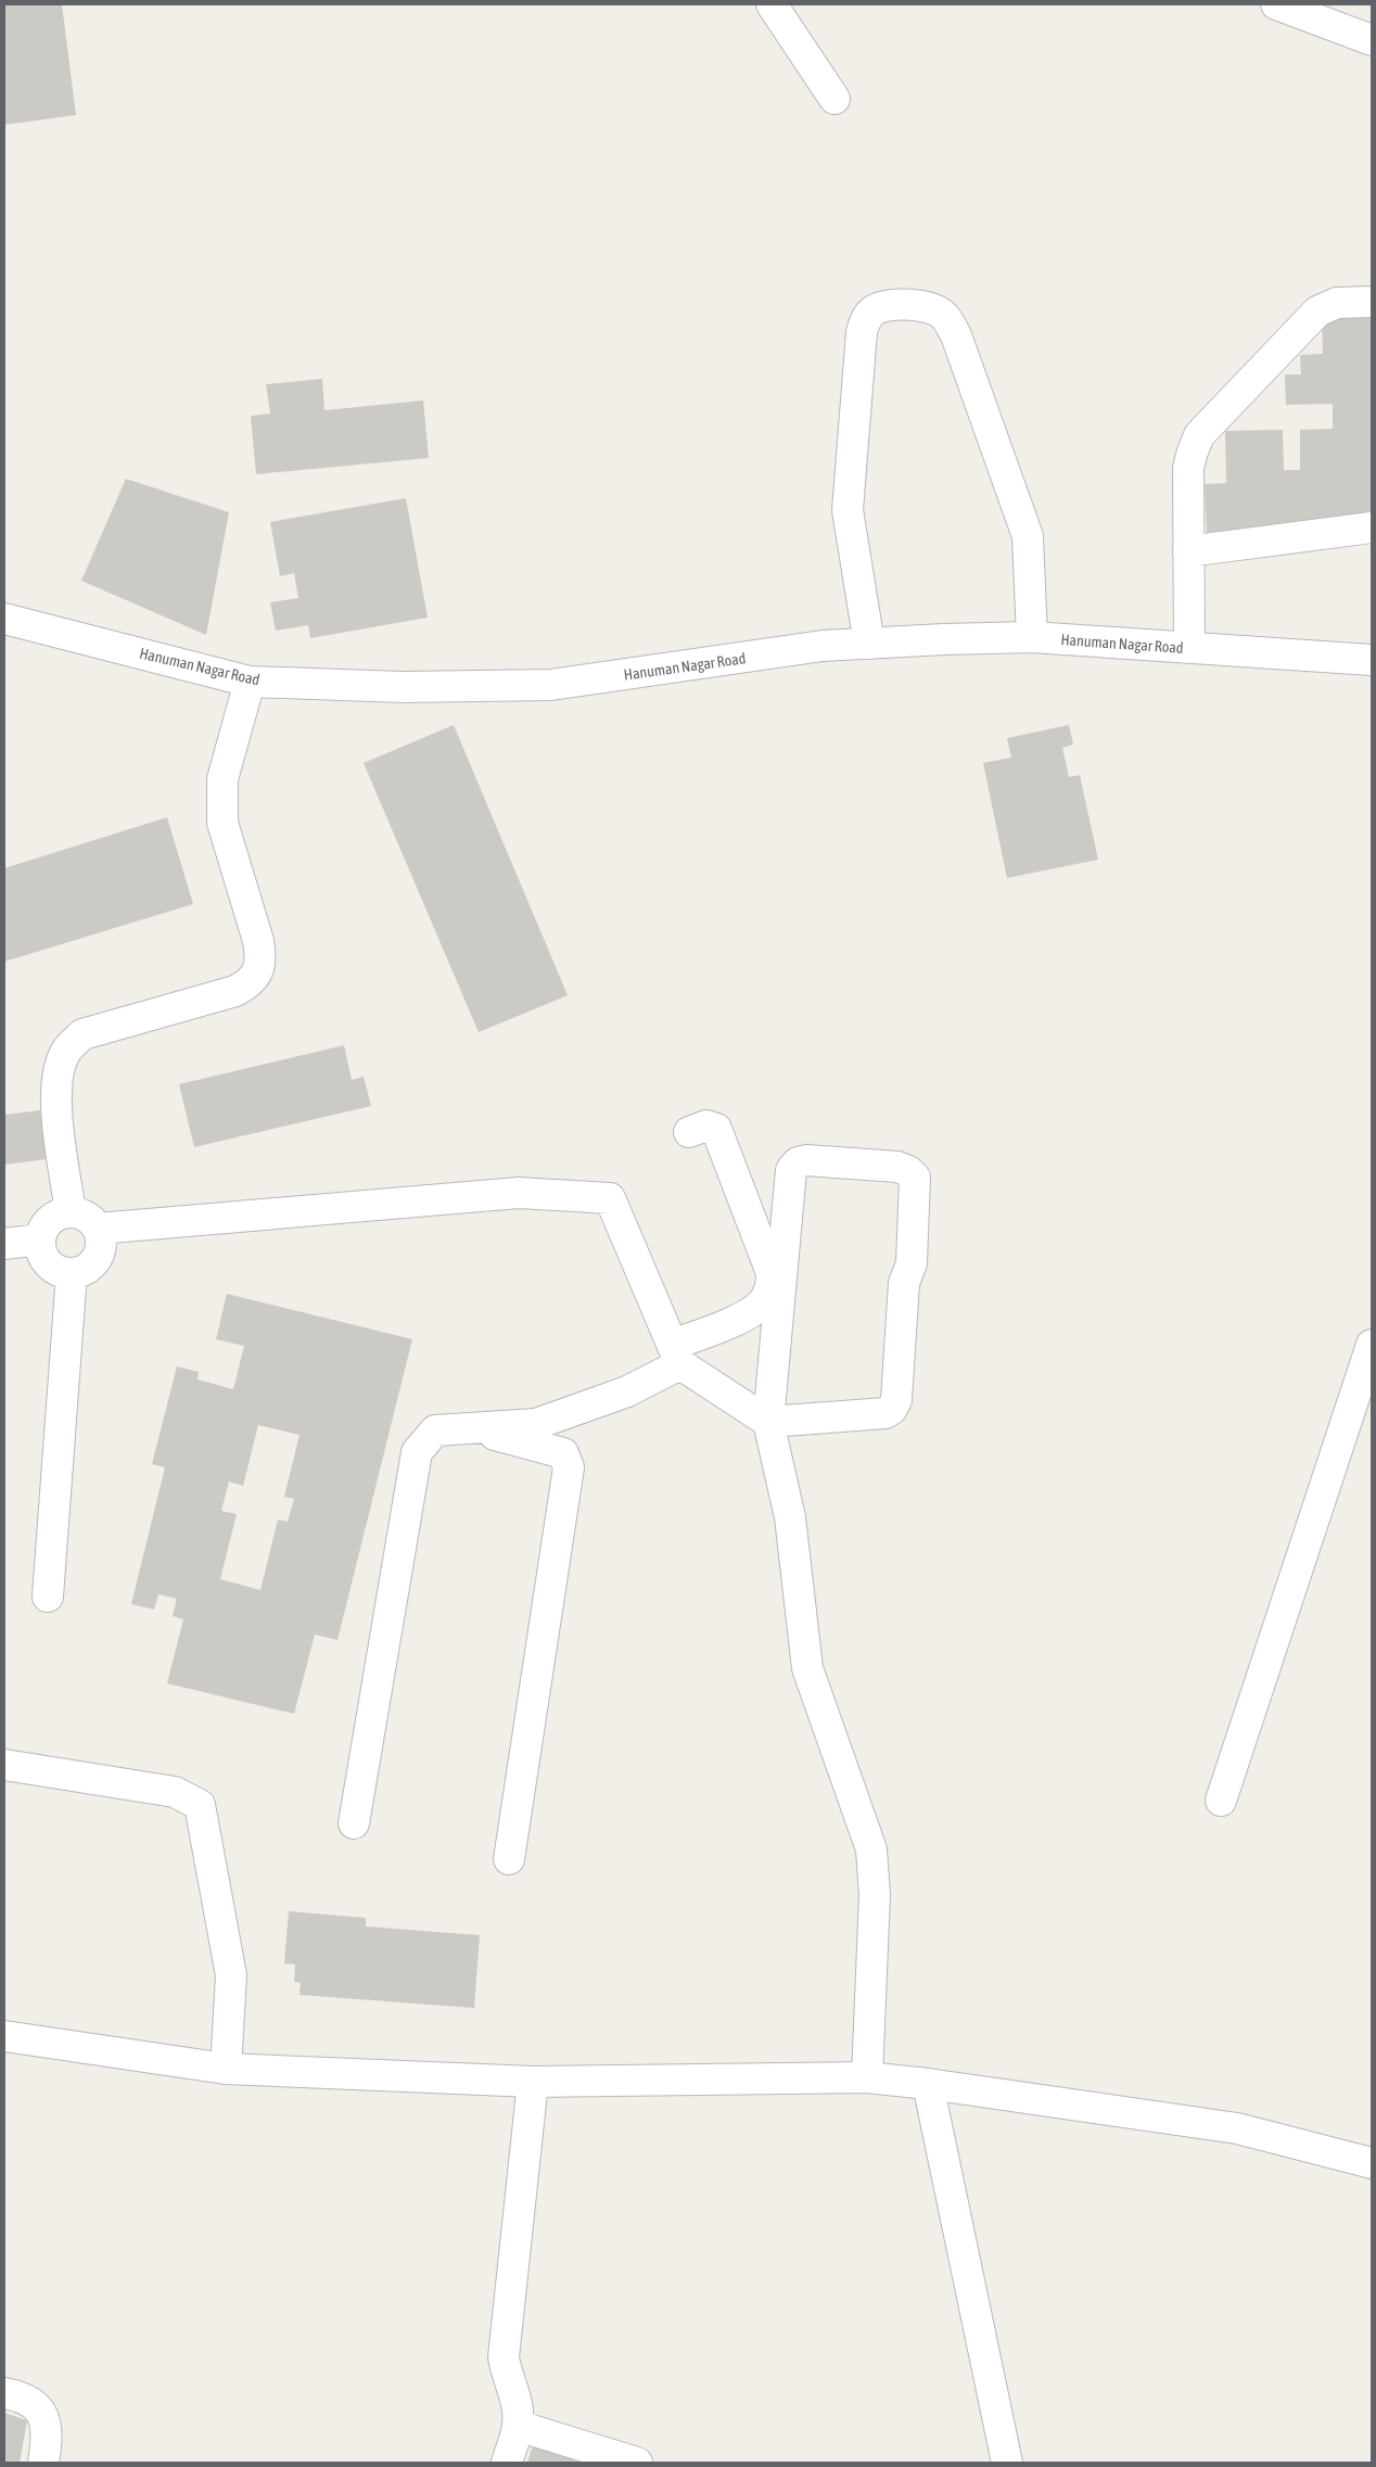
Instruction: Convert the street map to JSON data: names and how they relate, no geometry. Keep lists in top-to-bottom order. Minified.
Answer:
{"streets":{"street":["Hanuman Nagar Road"]}}
